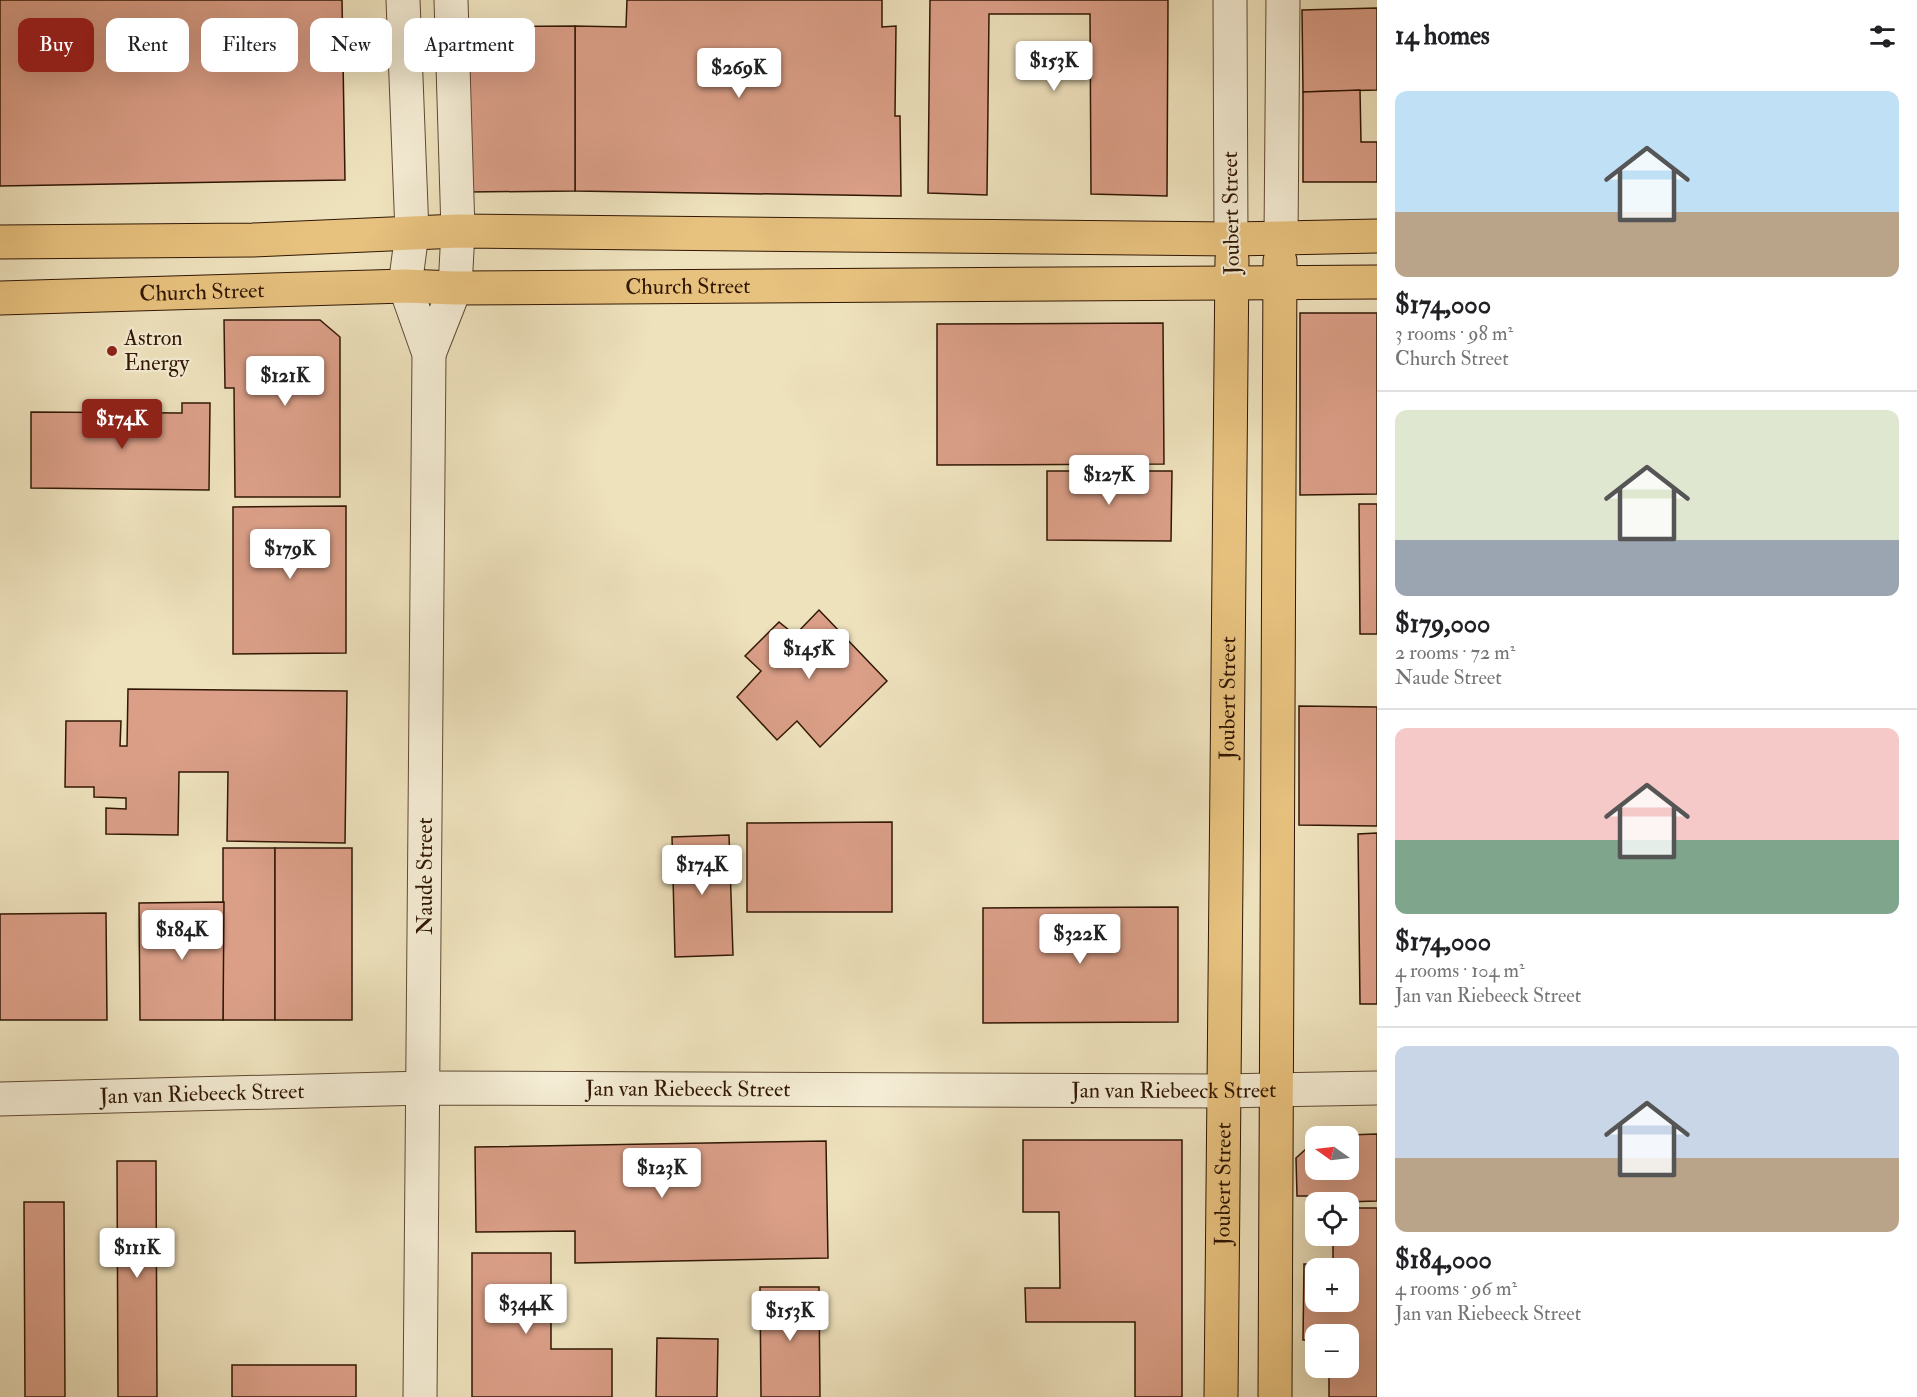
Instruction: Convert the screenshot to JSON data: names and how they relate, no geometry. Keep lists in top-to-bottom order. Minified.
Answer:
{"streets":{"highway":["Joubert Street","Church Street"],"street":["Naude Street","Jan van Riebeeck Street"]},"crossings":[["Joubert Street","Church Street"],["Joubert Street","Jan van Riebeeck Street"],["Church Street","Naude Street"],["Naude Street","Jan van Riebeeck Street"]],"places":["Astron Energy"],"north":"left","page":{"heading":"14 homes","chip":["Buy","Rent","Filters","New","Apartment"],"price":["$153K","$269K","$121K","$174K","$127K","$179K","$145K","$174K","$184K","$322K","$123K","$111K","$344K","$153K"],"list":[{"name":"$174,000","note":"3 rooms · 98 m² · Church Street"},{"name":"$179,000","note":"2 rooms · 72 m² · Naude Street"},{"name":"$174,000","note":"4 rooms · 104 m² · Jan van Riebeeck Street"},{"name":"$184,000","note":"4 rooms · 96 m² · Jan van Riebeeck Street"}],"map_buttons":["+","−"]}}
